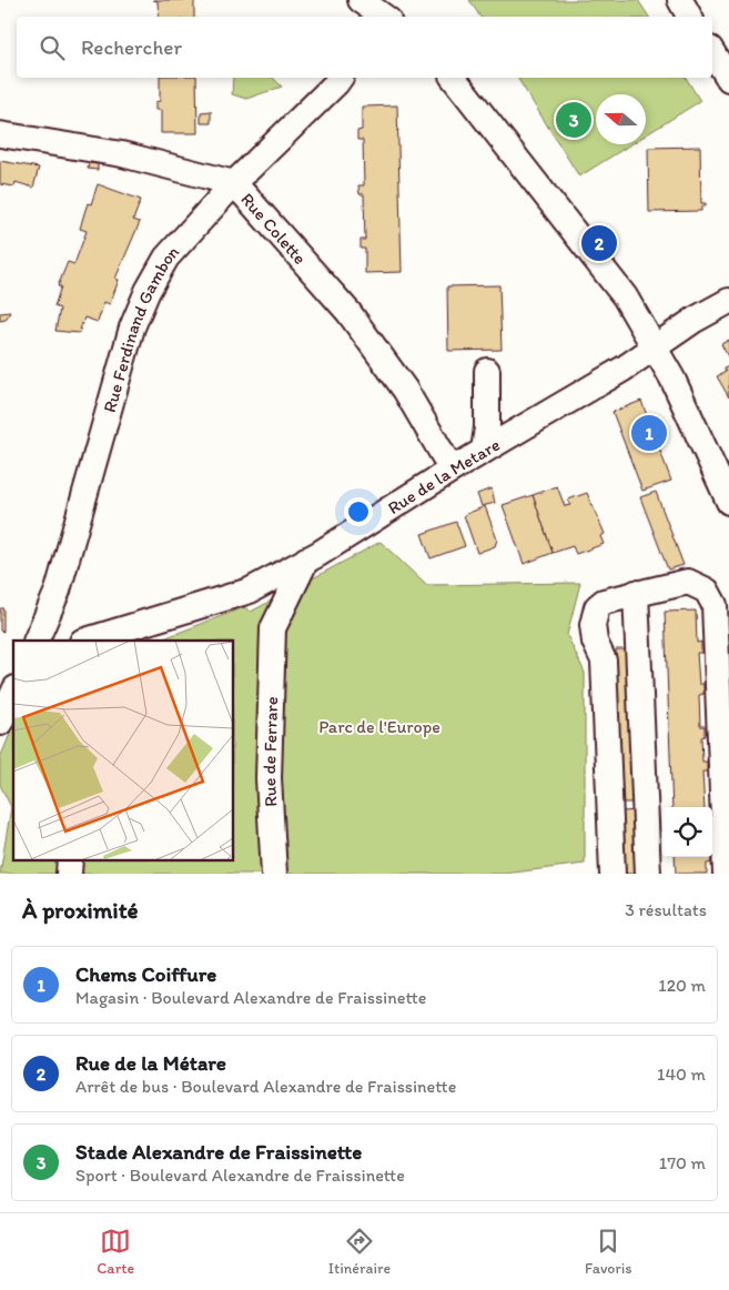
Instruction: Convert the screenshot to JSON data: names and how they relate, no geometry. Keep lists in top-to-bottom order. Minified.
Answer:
{"streets":{"street":["Rue Colette","Rue Ferdinand Gambon","Rue de la Metare","Rue de Ferrare"]},"crossings":[["Rue Colette","Rue Ferdinand Gambon"],["Rue Colette","Rue de la Metare"],["Rue de la Metare","Rue de Ferrare"]],"parks":["Parc de l'Europe"],"north":"left","page":{"search":"Rechercher","pins":["3","2","1"],"heading":["À proximité","3 résultats"],"list":[{"mark":"1","name":"Chems Coiffure","note":"Magasin · Boulevard Alexandre de Fraissinette","value":"120 m"},{"mark":"2","name":"Rue de la Métare","note":"Arrêt de bus · Boulevard Alexandre de Fraissinette","value":"140 m"},{"mark":"3","name":"Stade Alexandre de Fraissinette","note":"Sport · Boulevard Alexandre de Fraissinette","value":"170 m"}],"nav":["Carte","Itinéraire","Favoris"]}}
